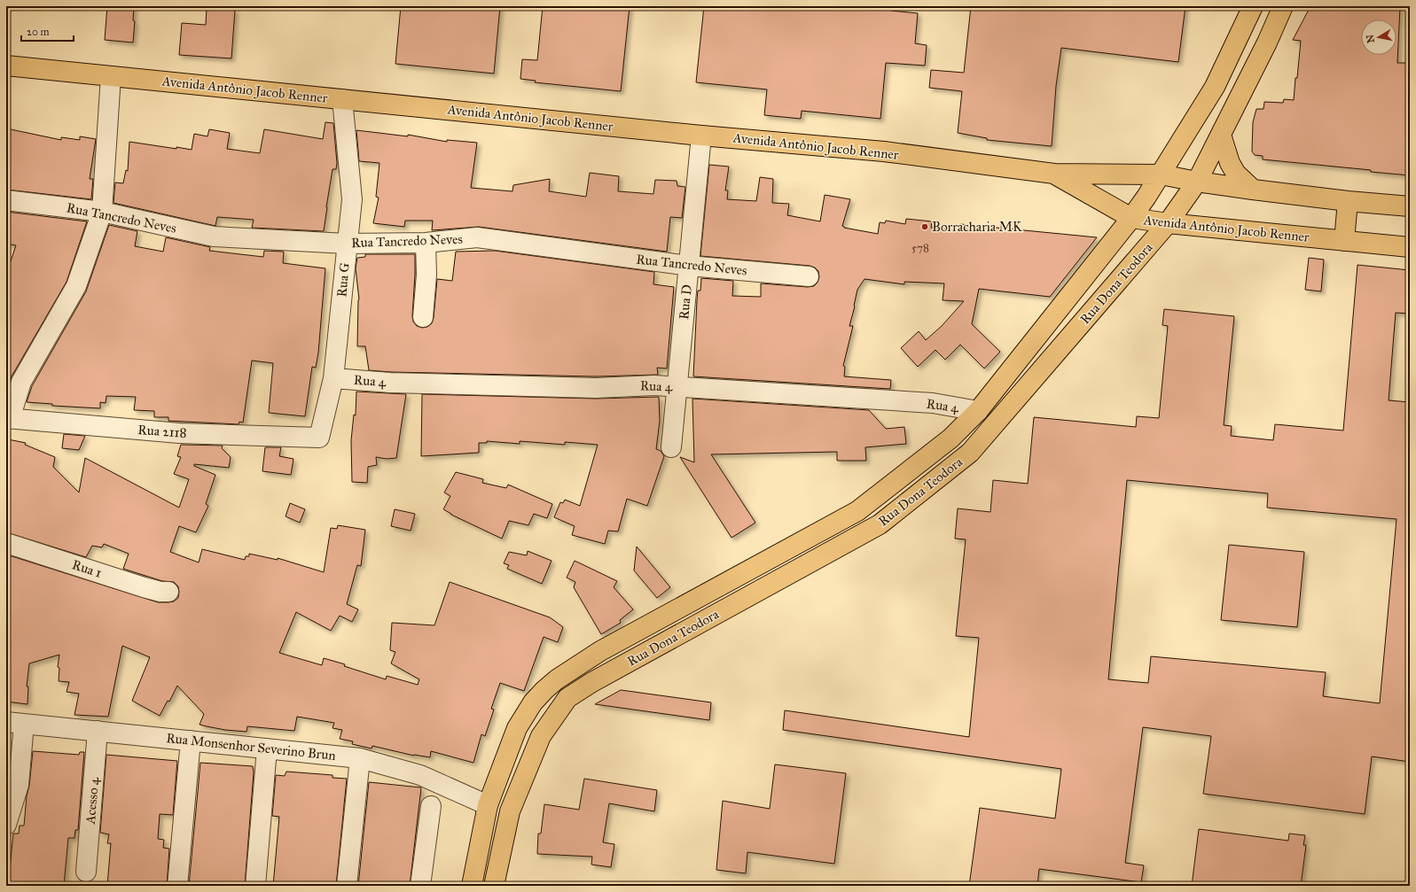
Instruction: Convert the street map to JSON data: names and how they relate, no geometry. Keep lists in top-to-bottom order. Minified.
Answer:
{"streets":{"main road":["Avenida Antônio Jacob Renner","Rua Dona Teodora"],"street":["Rua Tancredo Neves","Rua G","Rua D","Rua 4","Rua 2118","Rua 1","Rua Monsenhor Severino Brun","Acesso 4"]},"crossings":[["Avenida Antônio Jacob Renner","Rua G"],["Avenida Antônio Jacob Renner","Rua Dona Teodora"],["Avenida Antônio Jacob Renner","Rua D"],["Rua Tancredo Neves","Rua G"],["Rua Tancredo Neves","Rua D"],["Rua G","Rua 4"],["Rua G","Rua 2118"],["Rua Dona Teodora","Rua 4"],["Rua Dona Teodora","Rua Monsenhor Severino Brun"],["Rua D","Rua 4"],["Rua Monsenhor Severino Brun","Acesso 4"]],"places":["Borracharia MK"],"house_numbers":["578"],"scale_bar":"20 m","north":"left"}
